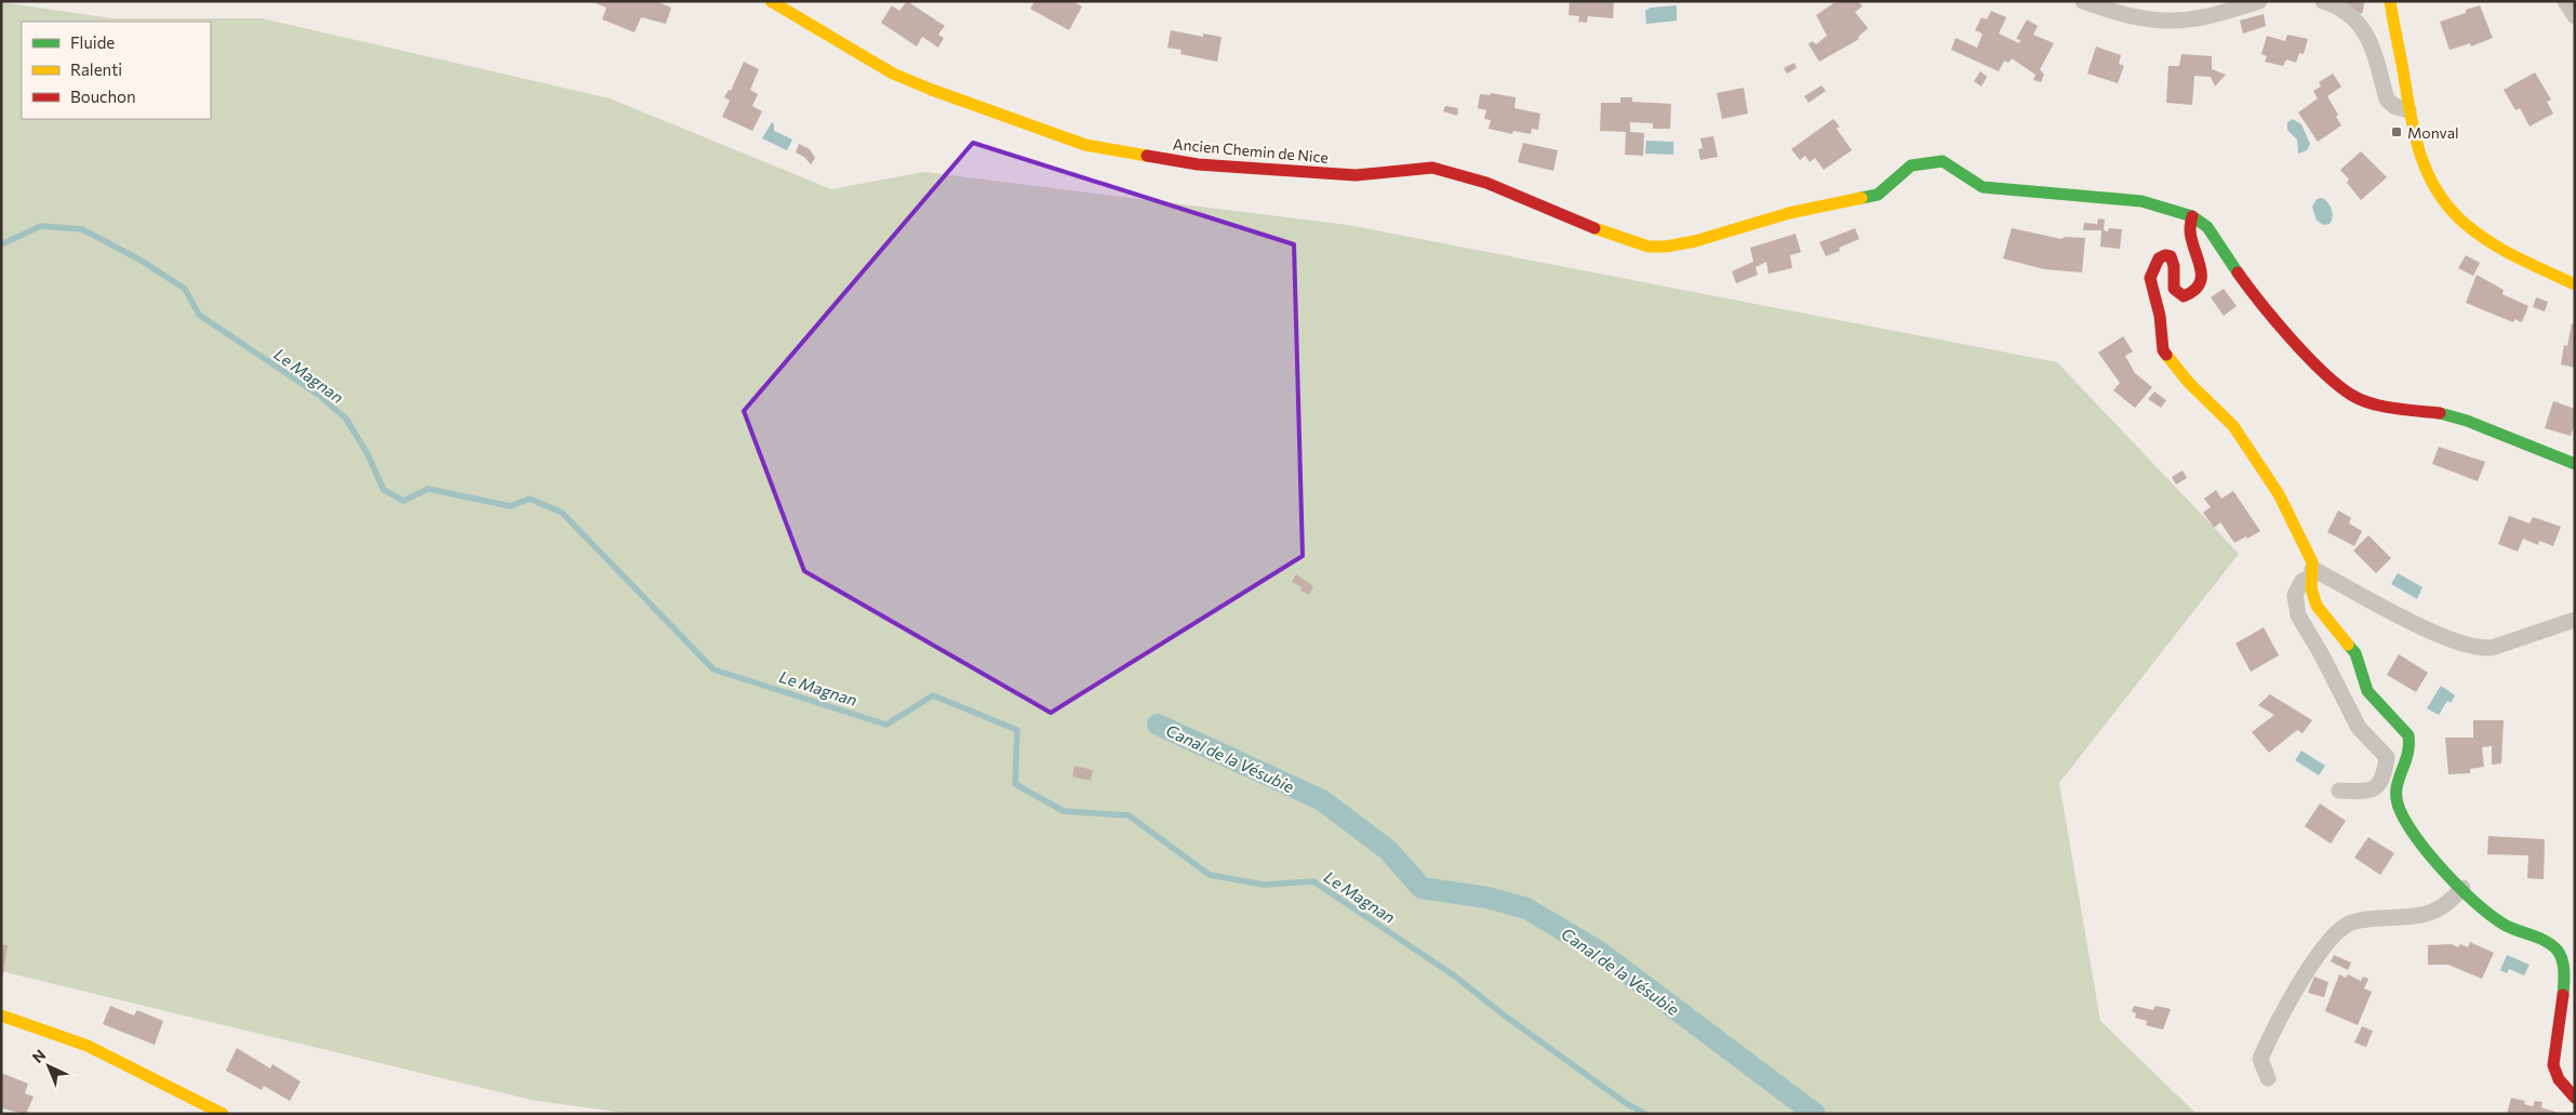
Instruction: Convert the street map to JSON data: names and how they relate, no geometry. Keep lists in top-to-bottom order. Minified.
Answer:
{"streets":{"street":["Ancien Chemin de Nice"]},"water":["Le Magnan","Canal de la Vésubie"],"places":{"transit":["Monval"]},"legend":["Fluide","Ralenti","Bouchon"],"north":"top left"}
